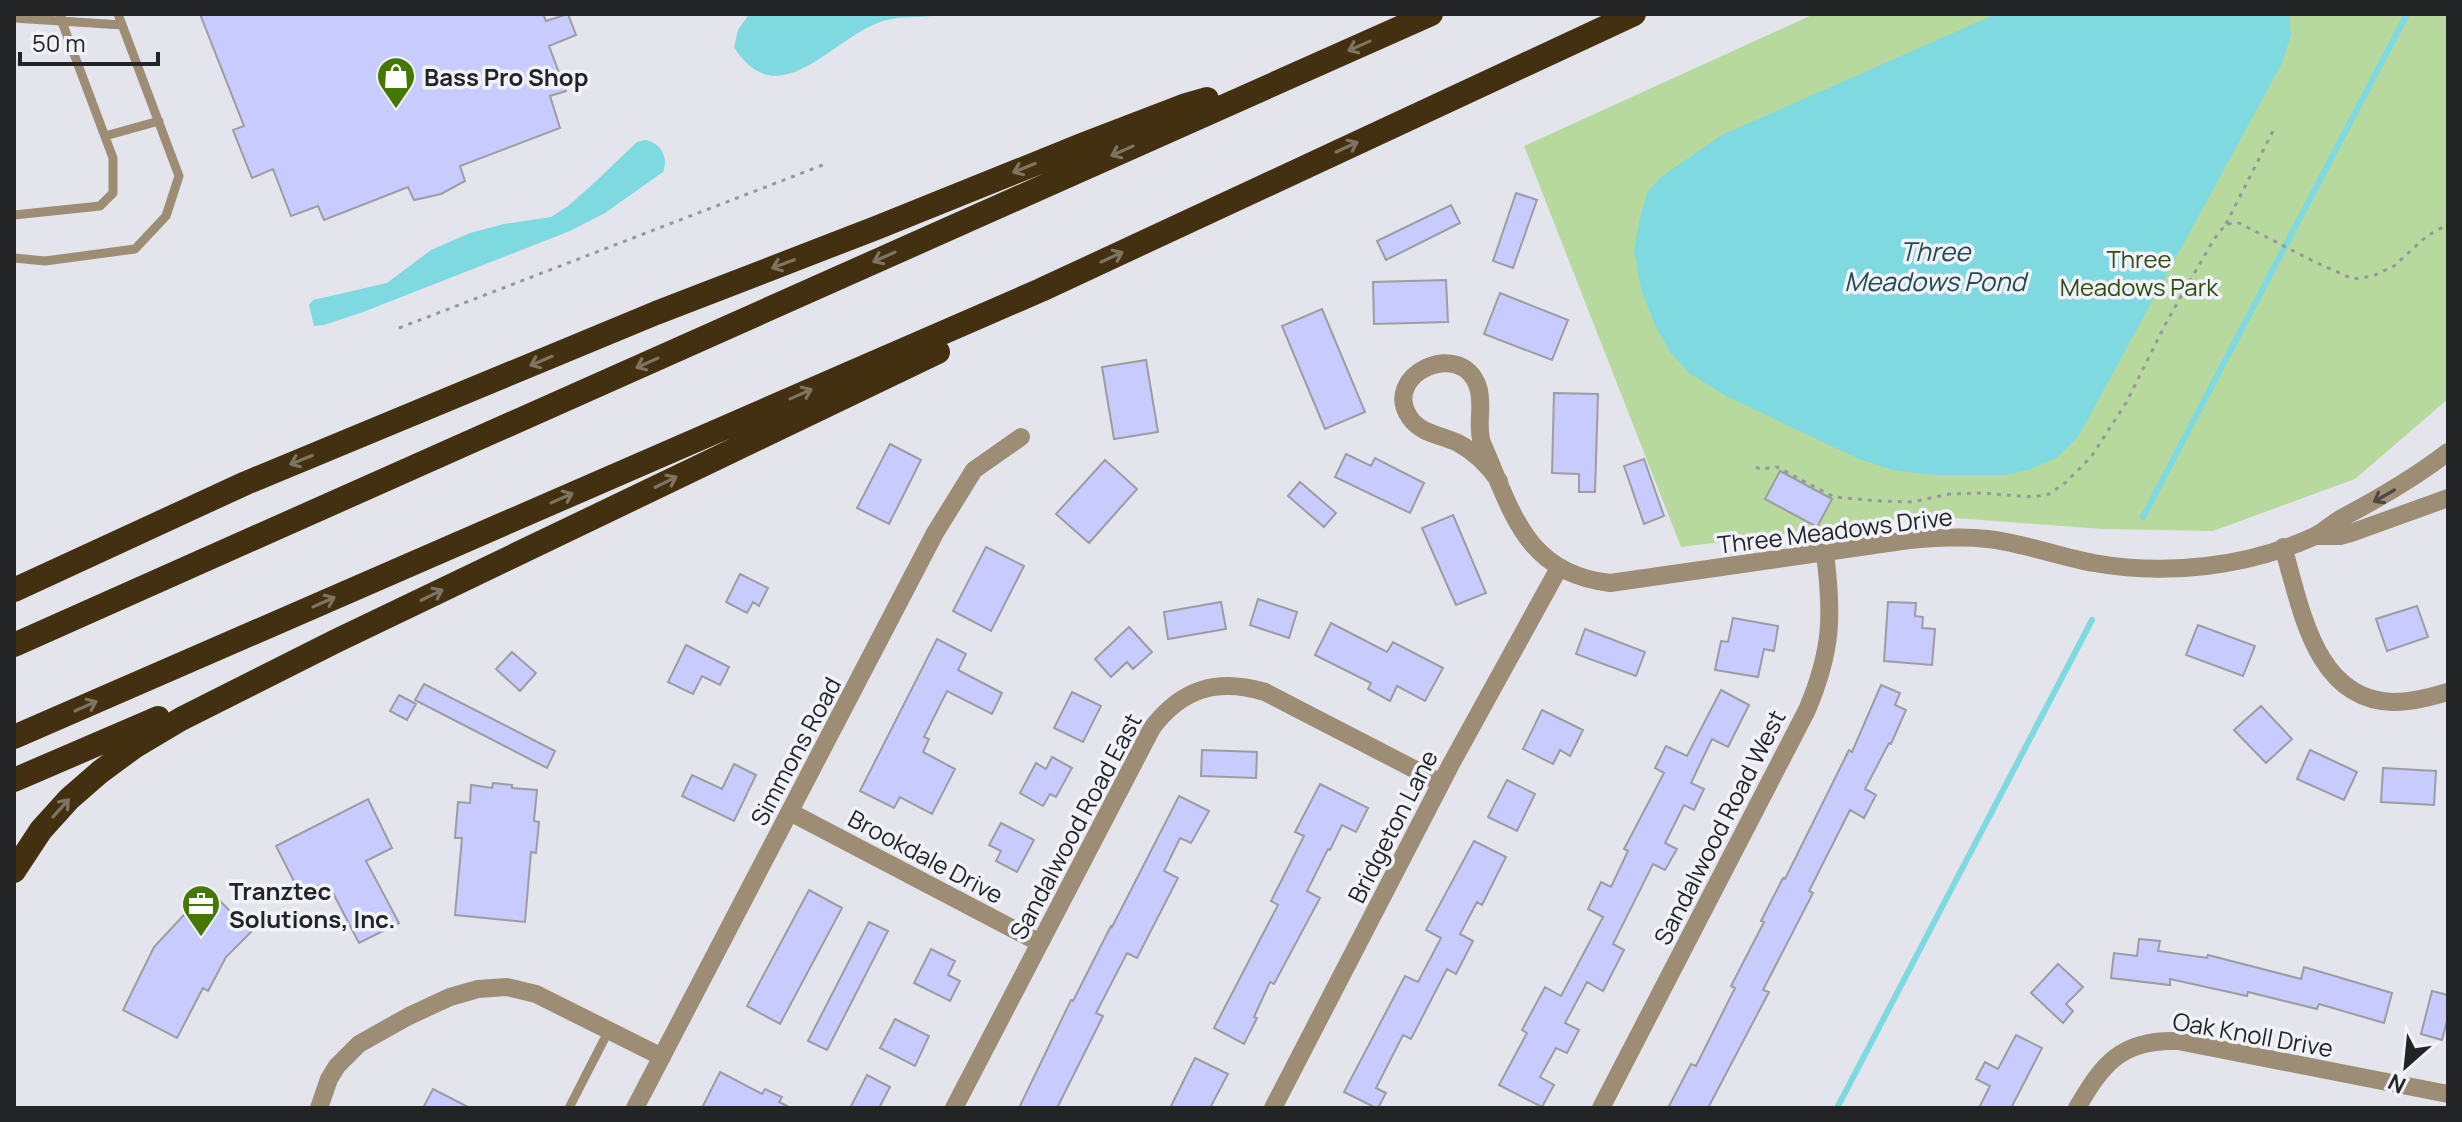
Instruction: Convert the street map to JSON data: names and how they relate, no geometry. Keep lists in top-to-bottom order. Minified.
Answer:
{"streets":{"street":["Three Meadows Drive","Simmons Road","Sandalwood Road East","Bridgeton Lane","Sandalwood Road West","Brookdale Drive","Oak Knoll Drive"]},"crossings":[["Three Meadows Drive","Bridgeton Lane"],["Three Meadows Drive","Sandalwood Road West"],["Simmons Road","Brookdale Drive"],["Sandalwood Road East","Bridgeton Lane"],["Sandalwood Road East","Brookdale Drive"]],"water":["Three Meadows Pond"],"parks":["Three Meadows Park"],"places":{"shop":["Bass Pro Shop"],"office":["Tranztec Solutions, Inc."]},"scale_bar":"50 m","north":"bottom left"}
